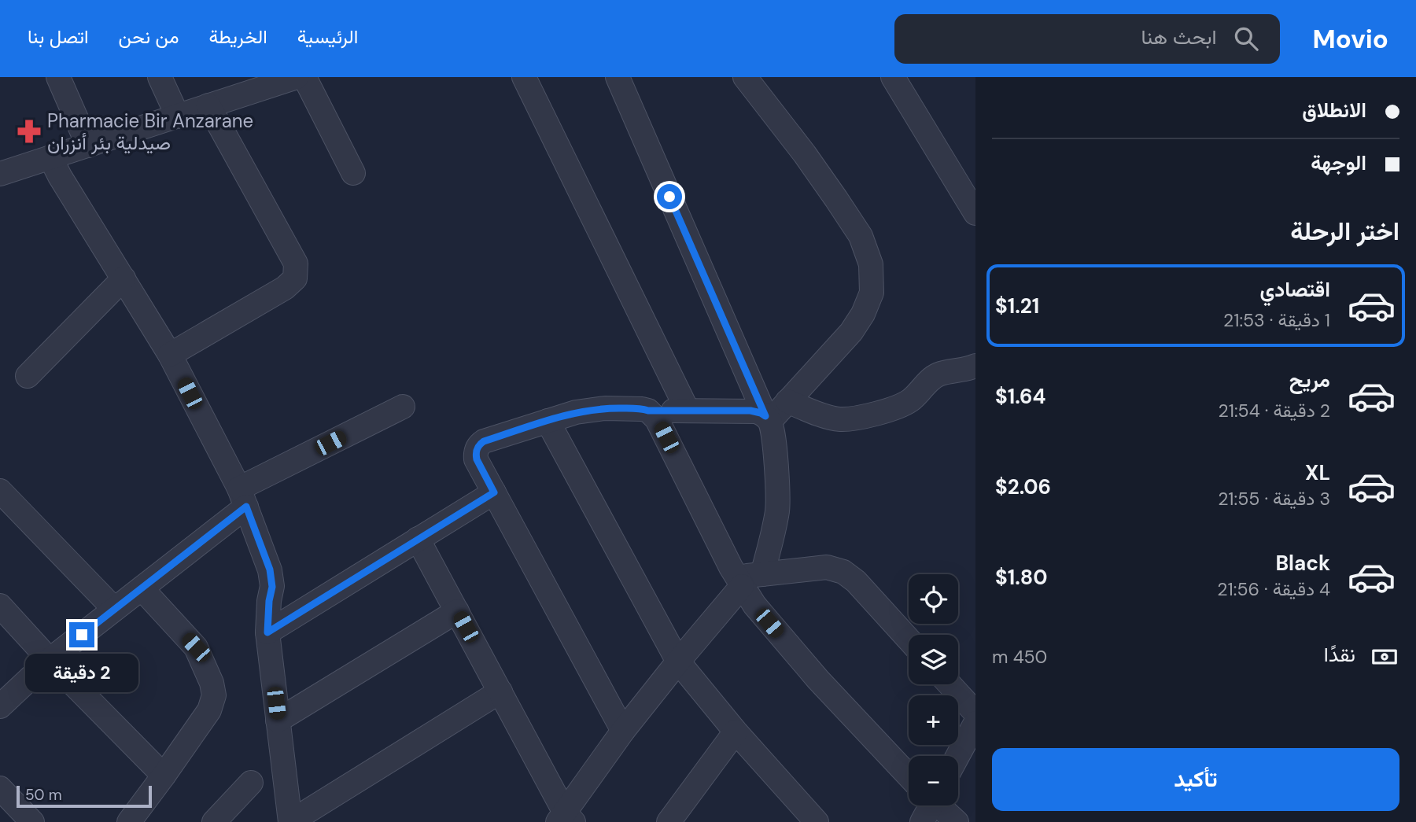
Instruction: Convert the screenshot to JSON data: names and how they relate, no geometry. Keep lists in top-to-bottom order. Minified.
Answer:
{"places":{"pharmacy":["Pharmacie Bir Anzarane صيدلية بئر أنزران"]},"scale_bar":"50 m","page":{"header":"Movio","search":"ابحث هنا","nav":["الرئيسية","الخريطة","من نحن","اتصل بنا"],"banner":["الانطلاق","الوجهة"],"heading":"اختر الرحلة","list":[{"name":"اقتصادي","note":"1 دقيقة · 21:53","value":"$1.21"},{"name":"مريح","note":"2 دقيقة · 21:54","value":"$1.64"},{"name":"XL","note":"3 دقيقة · 21:55","value":"$2.06"},{"name":"Black","note":"4 دقيقة · 21:56","value":"$1.80"}],"map_buttons":["+","−"],"pay":["نقدًا","450 m"],"bubble":"2 دقيقة","buttons":"تأكيد","scale":"50 m"}}
